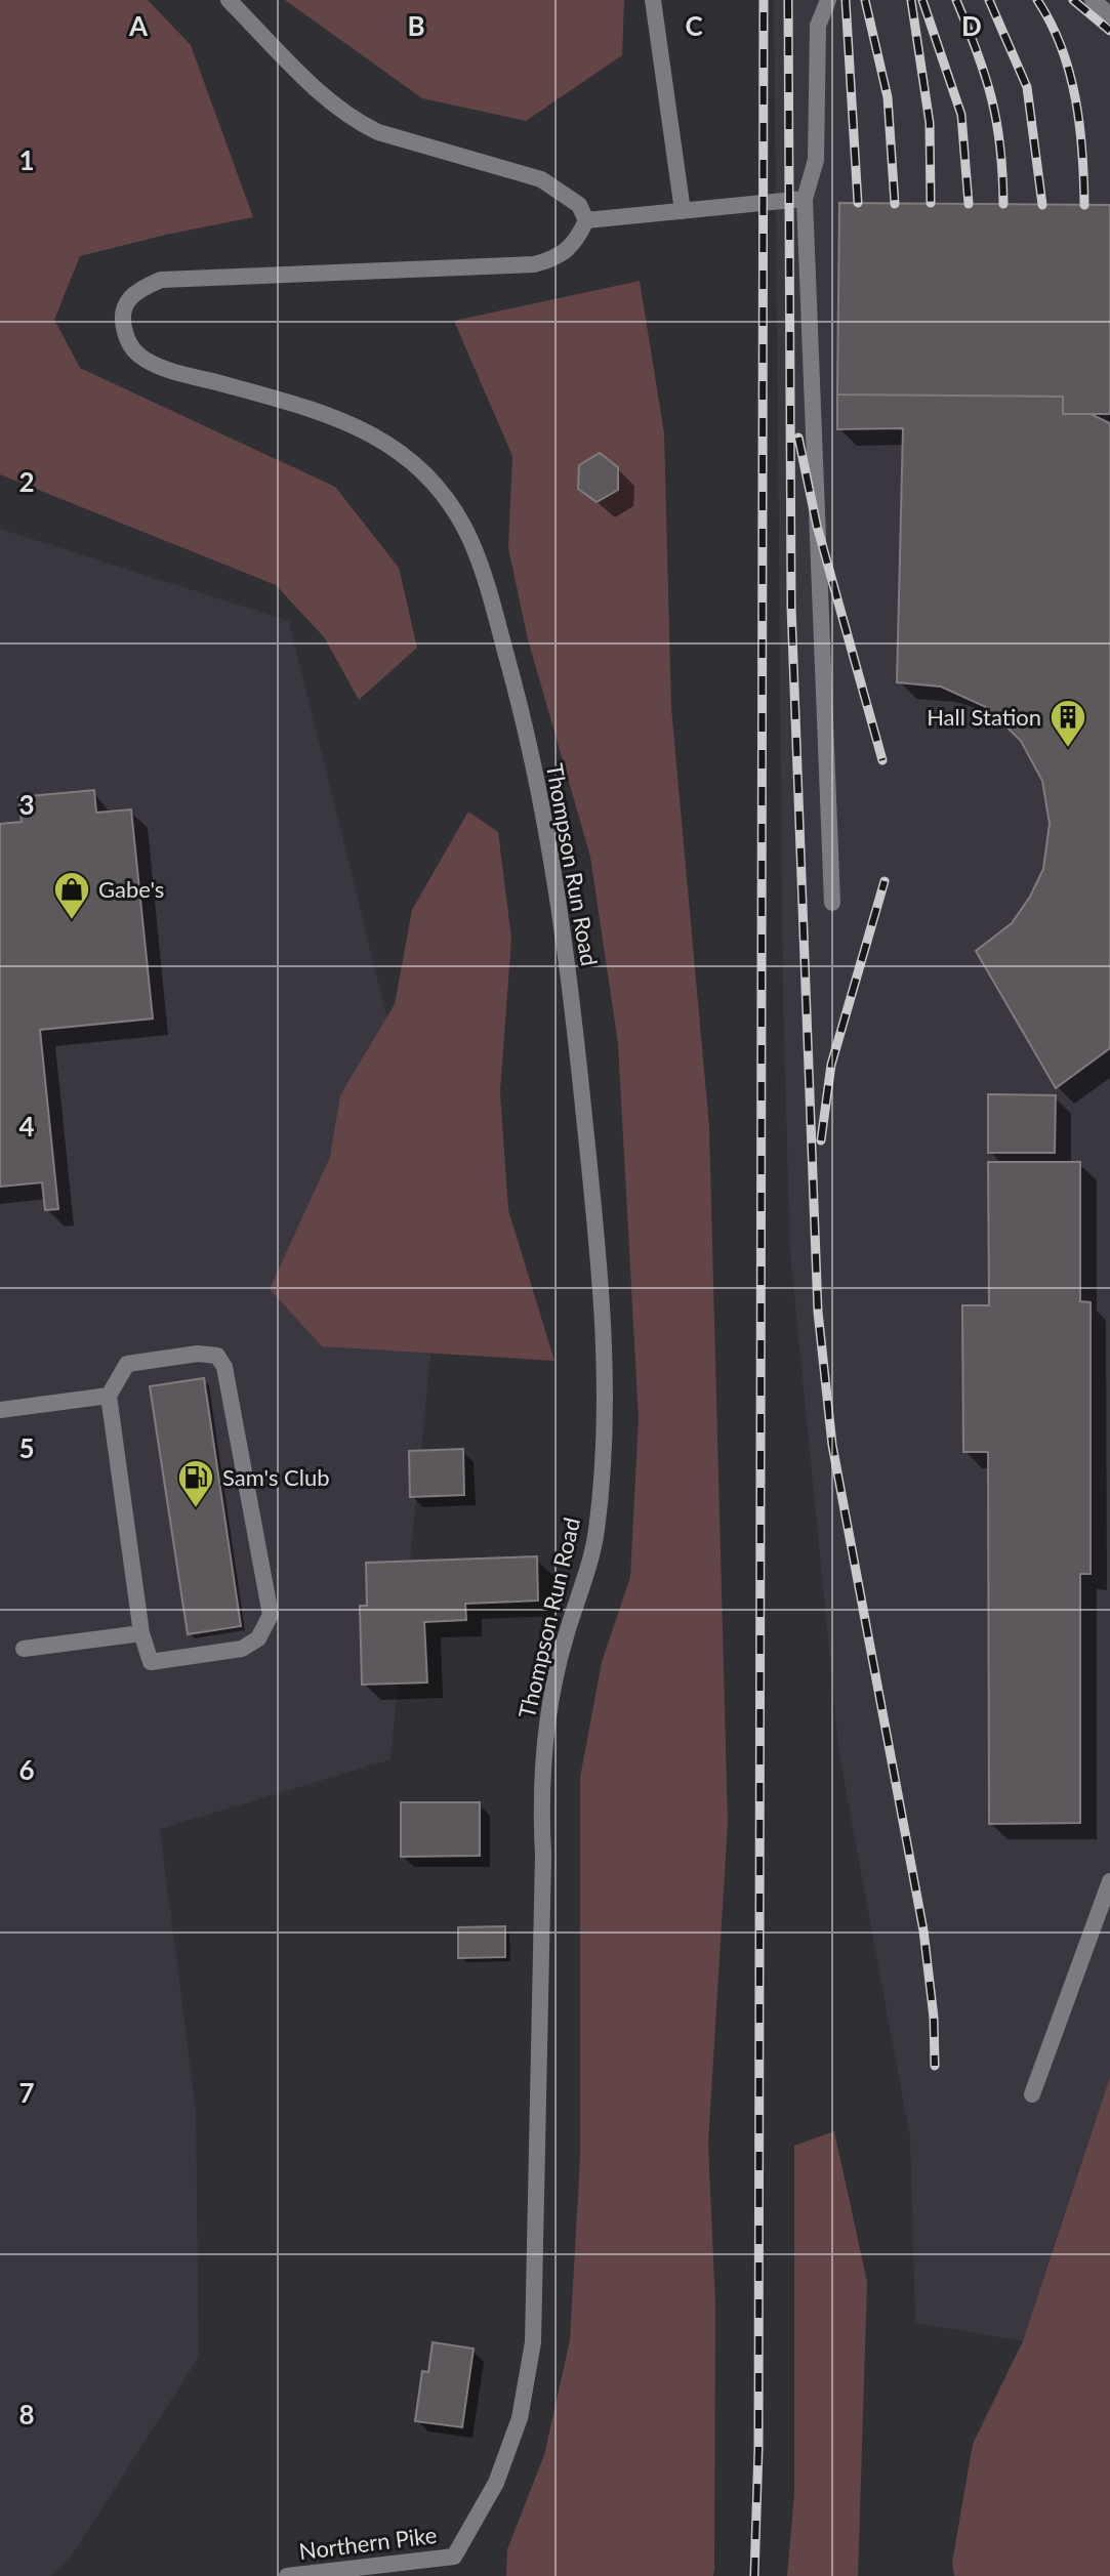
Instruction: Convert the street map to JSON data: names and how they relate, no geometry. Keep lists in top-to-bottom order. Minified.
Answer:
{"streets":{"street":["Thompson Run Road","Northern Pike"]},"crossings":[["Thompson Run Road","Northern Pike"]],"places":{"building":["Hall Station"],"shop":["Gabe's"],"fuel station":["Sam's Club"]},"grid":{"columns":["A","B","C","D"],"rows":["1","2","3","4","5","6","7","8"]}}
